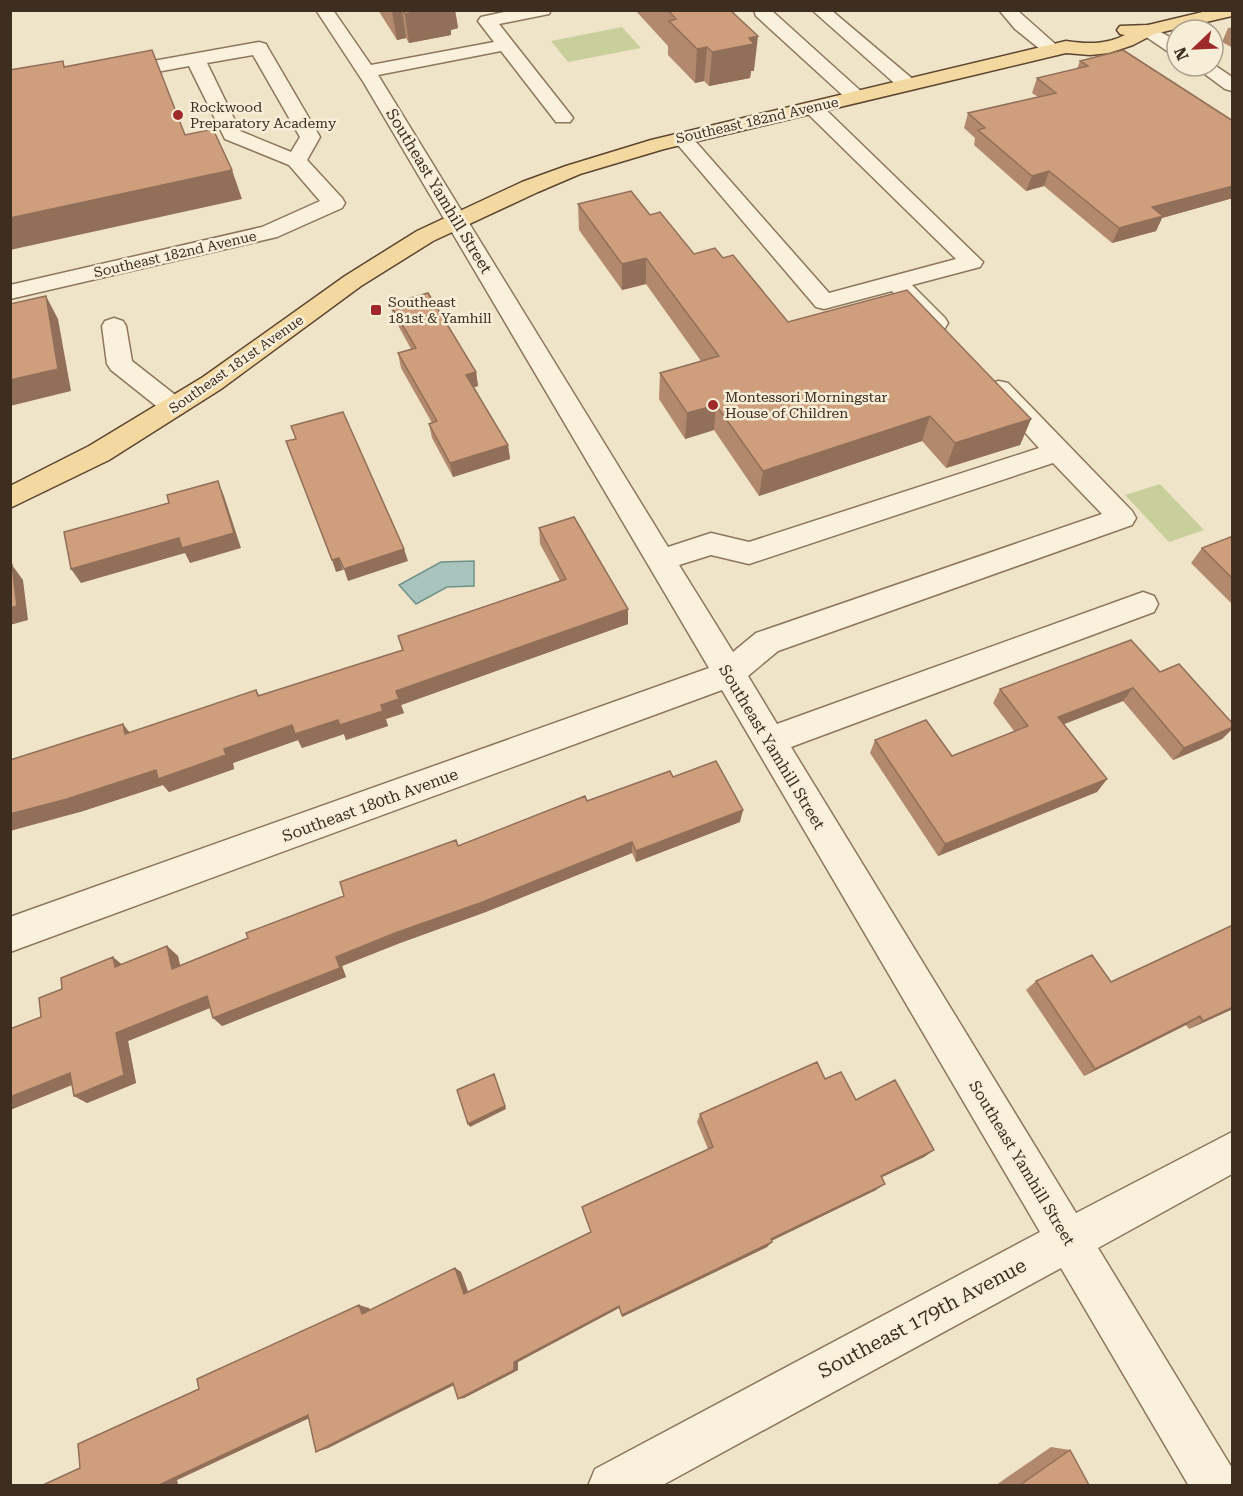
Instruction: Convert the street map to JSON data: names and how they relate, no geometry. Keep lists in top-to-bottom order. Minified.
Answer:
{"streets":{"main road":["Southeast 182nd Avenue","Southeast 181st Avenue"],"street":["Southeast Yamhill Street","Southeast 180th Avenue","Southeast 179th Avenue"]},"crossings":[["Southeast 182nd Avenue","Southeast Yamhill Street"],["Southeast 182nd Avenue","Southeast 181st Avenue"],["Southeast Yamhill Street","Southeast 181st Avenue"],["Southeast Yamhill Street","Southeast 180th Avenue"],["Southeast Yamhill Street","Southeast 179th Avenue"]],"places":{"other":["Rockwood Preparatory Academy","Montessori Morningstar House of Children"],"transit":["Southeast 181st & Yamhill"]},"north":"bottom left"}
